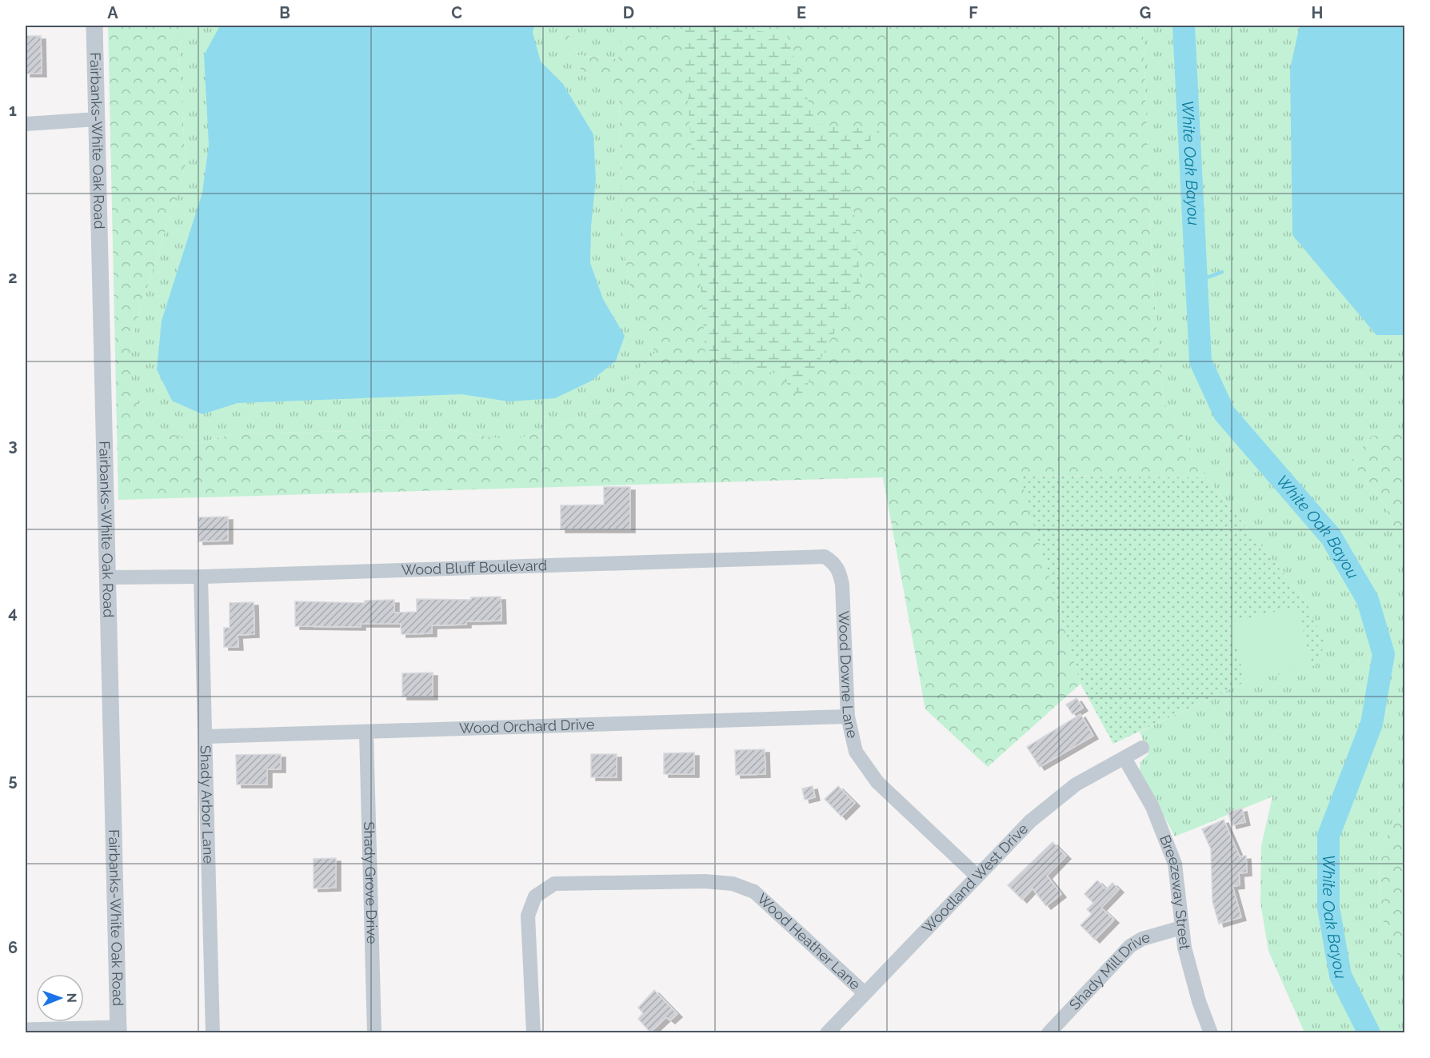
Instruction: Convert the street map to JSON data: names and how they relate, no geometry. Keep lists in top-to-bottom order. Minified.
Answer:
{"streets":{"street":["Fairbanks-White Oak Road","Wood Bluff Boulevard","Wood Downe Lane","Wood Orchard Drive","Shady Arbor Lane","Woodland West Drive","Shady Grove Drive","Breezeway Street","Wood Heather Lane","Shady Mill Drive"]},"crossings":[["Fairbanks-White Oak Road","Wood Bluff Boulevard"],["Wood Bluff Boulevard","Wood Downe Lane"],["Wood Bluff Boulevard","Shady Arbor Lane"],["Wood Downe Lane","Wood Orchard Drive"],["Wood Downe Lane","Woodland West Drive"],["Wood Orchard Drive","Shady Arbor Lane"],["Wood Orchard Drive","Shady Grove Drive"],["Woodland West Drive","Breezeway Street"],["Woodland West Drive","Wood Heather Lane"],["Breezeway Street","Shady Mill Drive"]],"water":["White Oak Bayou"],"north":"right","grid":{"columns":["A","B","C","D","E","F","G","H"],"rows":["1","2","3","4","5","6"]}}
